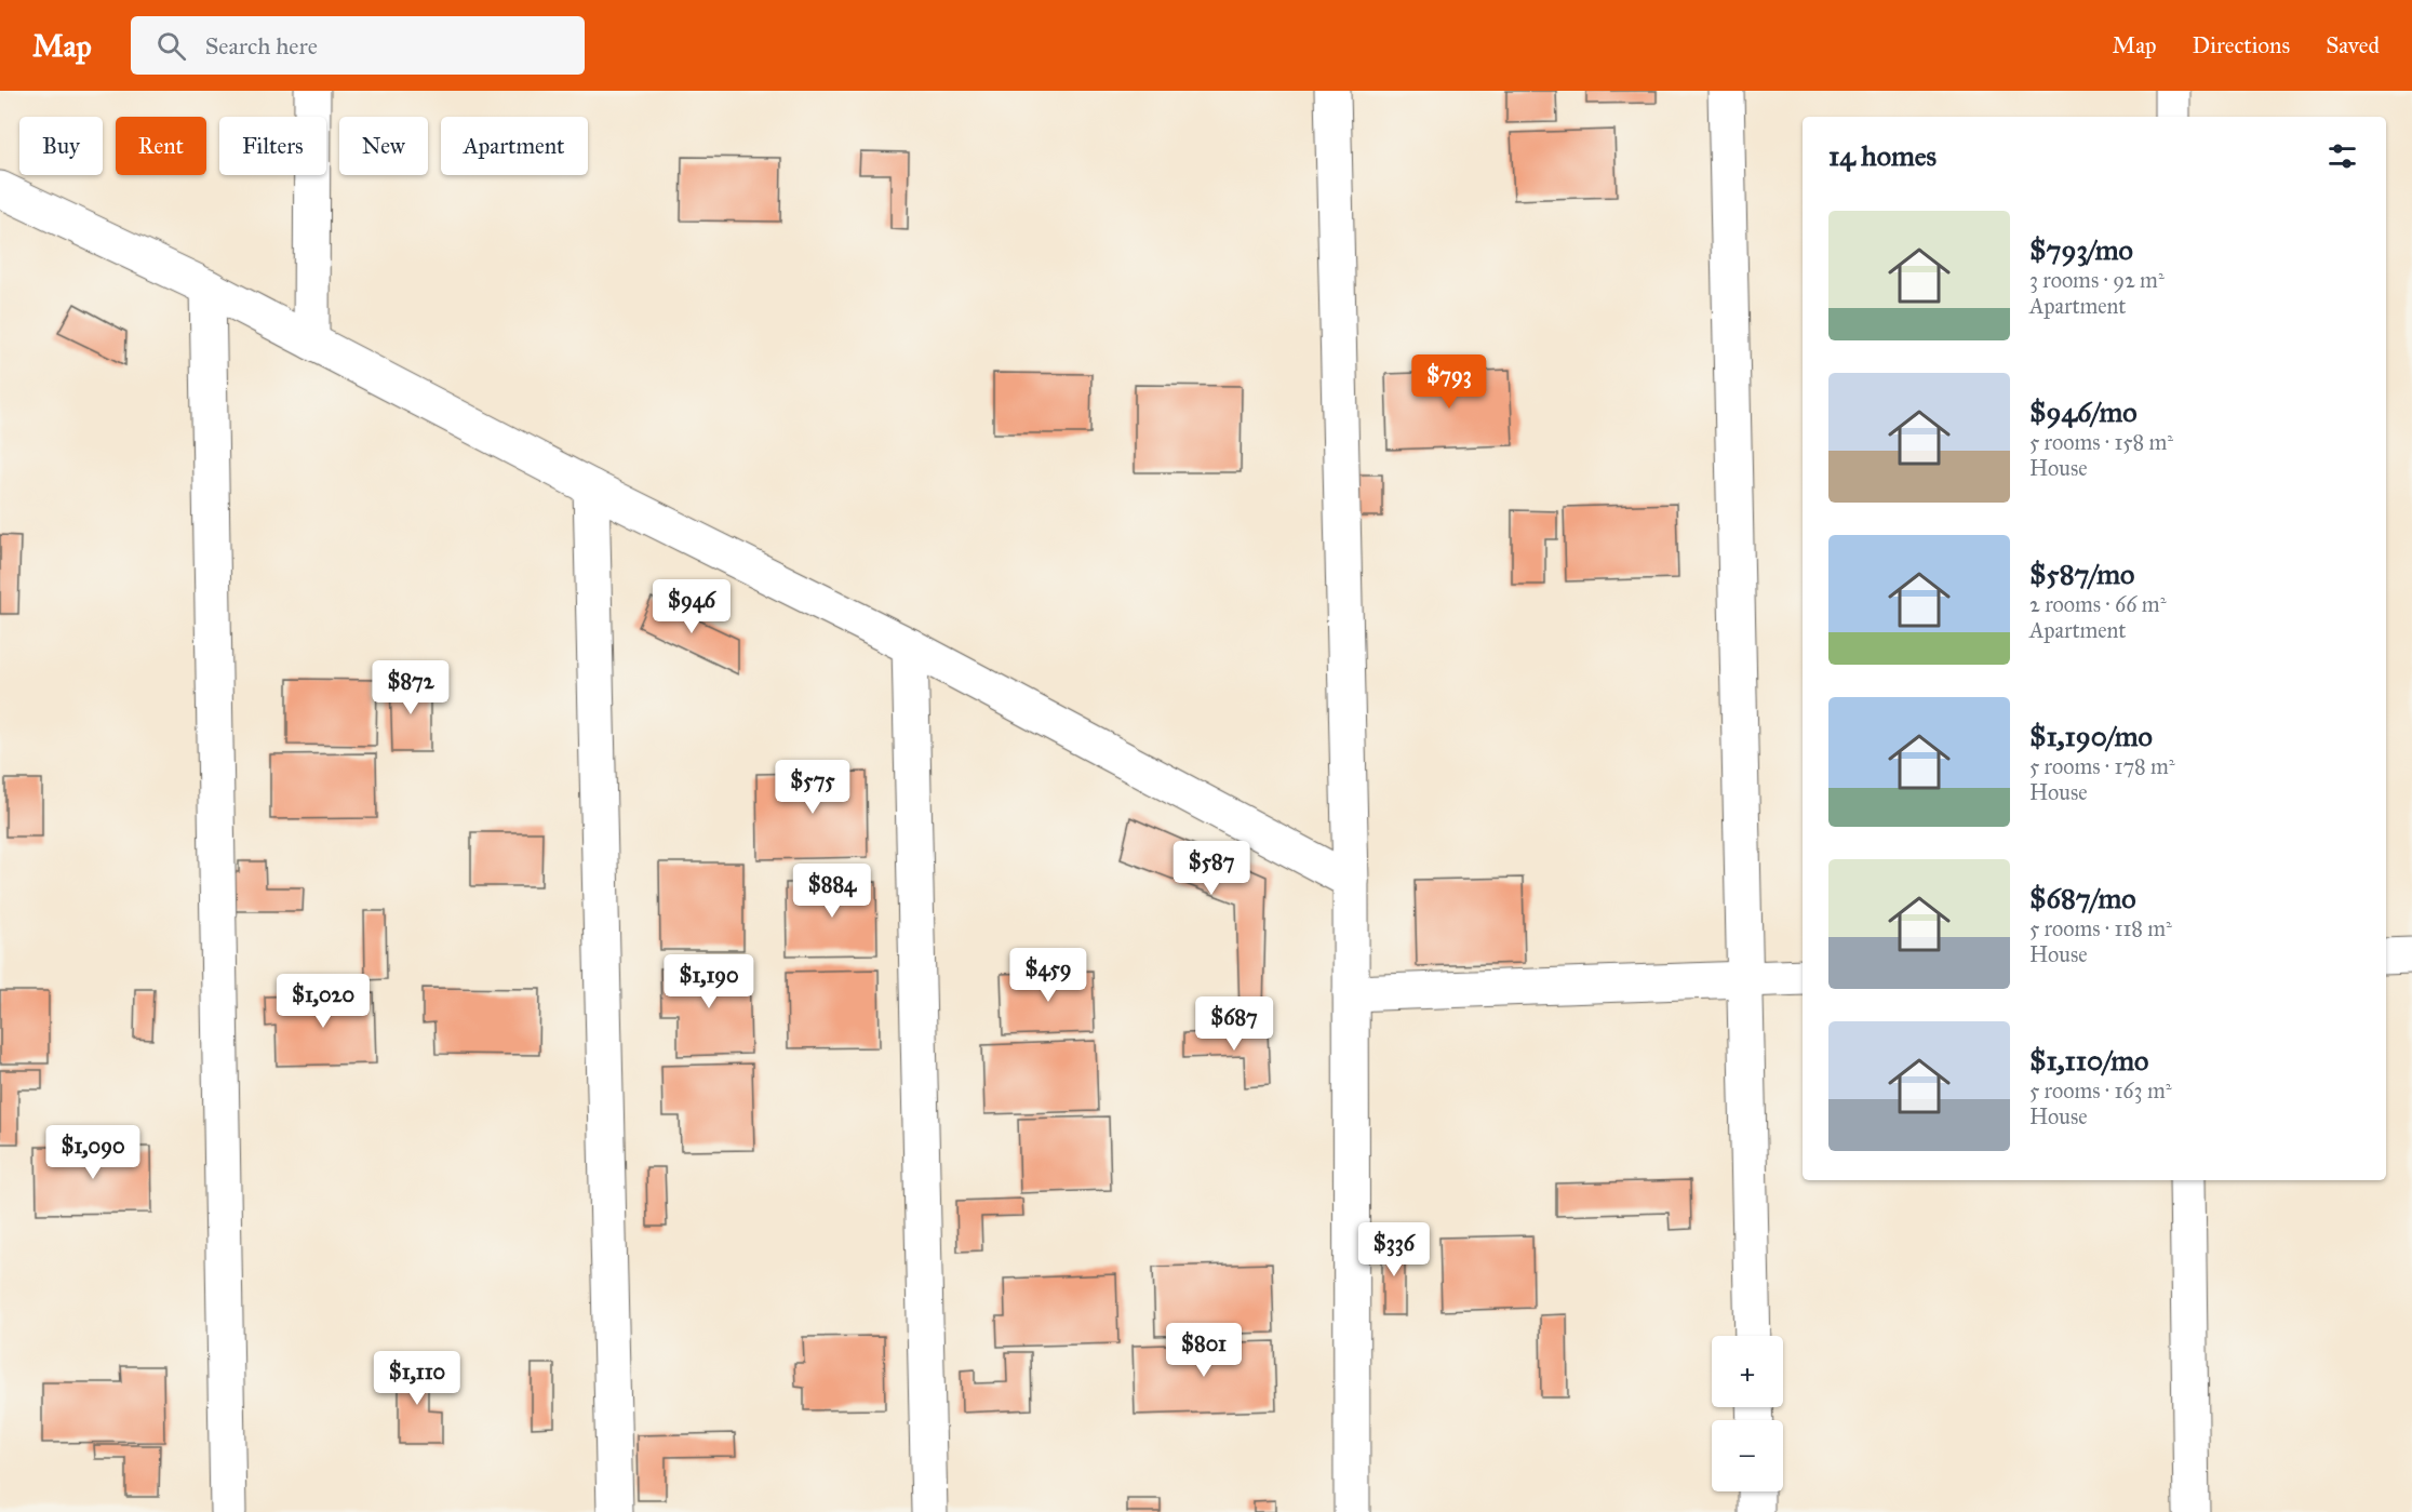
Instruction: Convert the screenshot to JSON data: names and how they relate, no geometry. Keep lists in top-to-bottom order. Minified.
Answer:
{"page":{"header":"Map","search":"Search here","nav":["Map","Directions","Saved"],"chip":["Buy","Rent","Filters","New","Apartment"],"heading":"14 homes","list":[{"name":"$793/mo","note":"3 rooms · 92 m² · Apartment"},{"name":"$946/mo","note":"5 rooms · 158 m² · House"},{"name":"$587/mo","note":"2 rooms · 66 m² · Apartment"},{"name":"$1,190/mo","note":"5 rooms · 178 m² · House"},{"name":"$687/mo","note":"5 rooms · 118 m² · House"},{"name":"$1,110/mo","note":"5 rooms · 163 m² · House"}],"price":["$793","$946","$872","$575","$587","$884","$459","$1,190","$1,020","$687","$1,090","$336","$801","$1,110"],"map_buttons":["+","−"]}}
